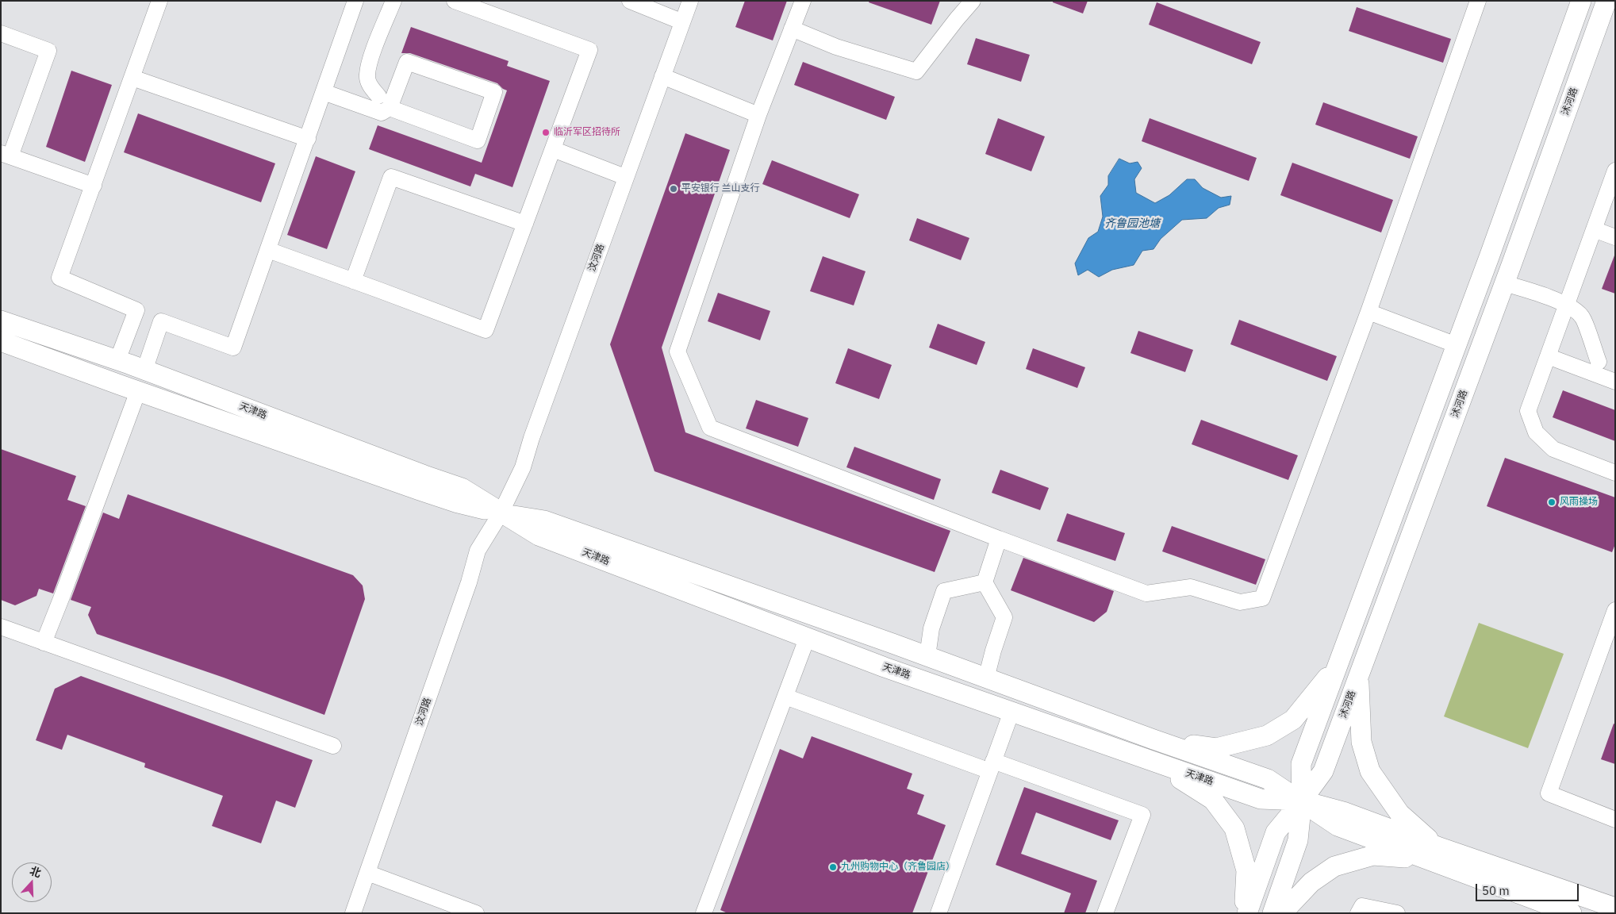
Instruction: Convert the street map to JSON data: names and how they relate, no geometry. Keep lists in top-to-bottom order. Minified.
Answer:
{"streets":{"main road":["沭河路","天津路"],"street":["汶河路"]},"crossings":[["沭河路","天津路"],["汶河路","天津路"]],"water":["齐鲁园池塘"],"places":["临沂军区招待所","平安银行 兰山支行","风雨操场","九州购物中心（齐鲁园店）"],"scale_bar":"50 m","north":"top"}
